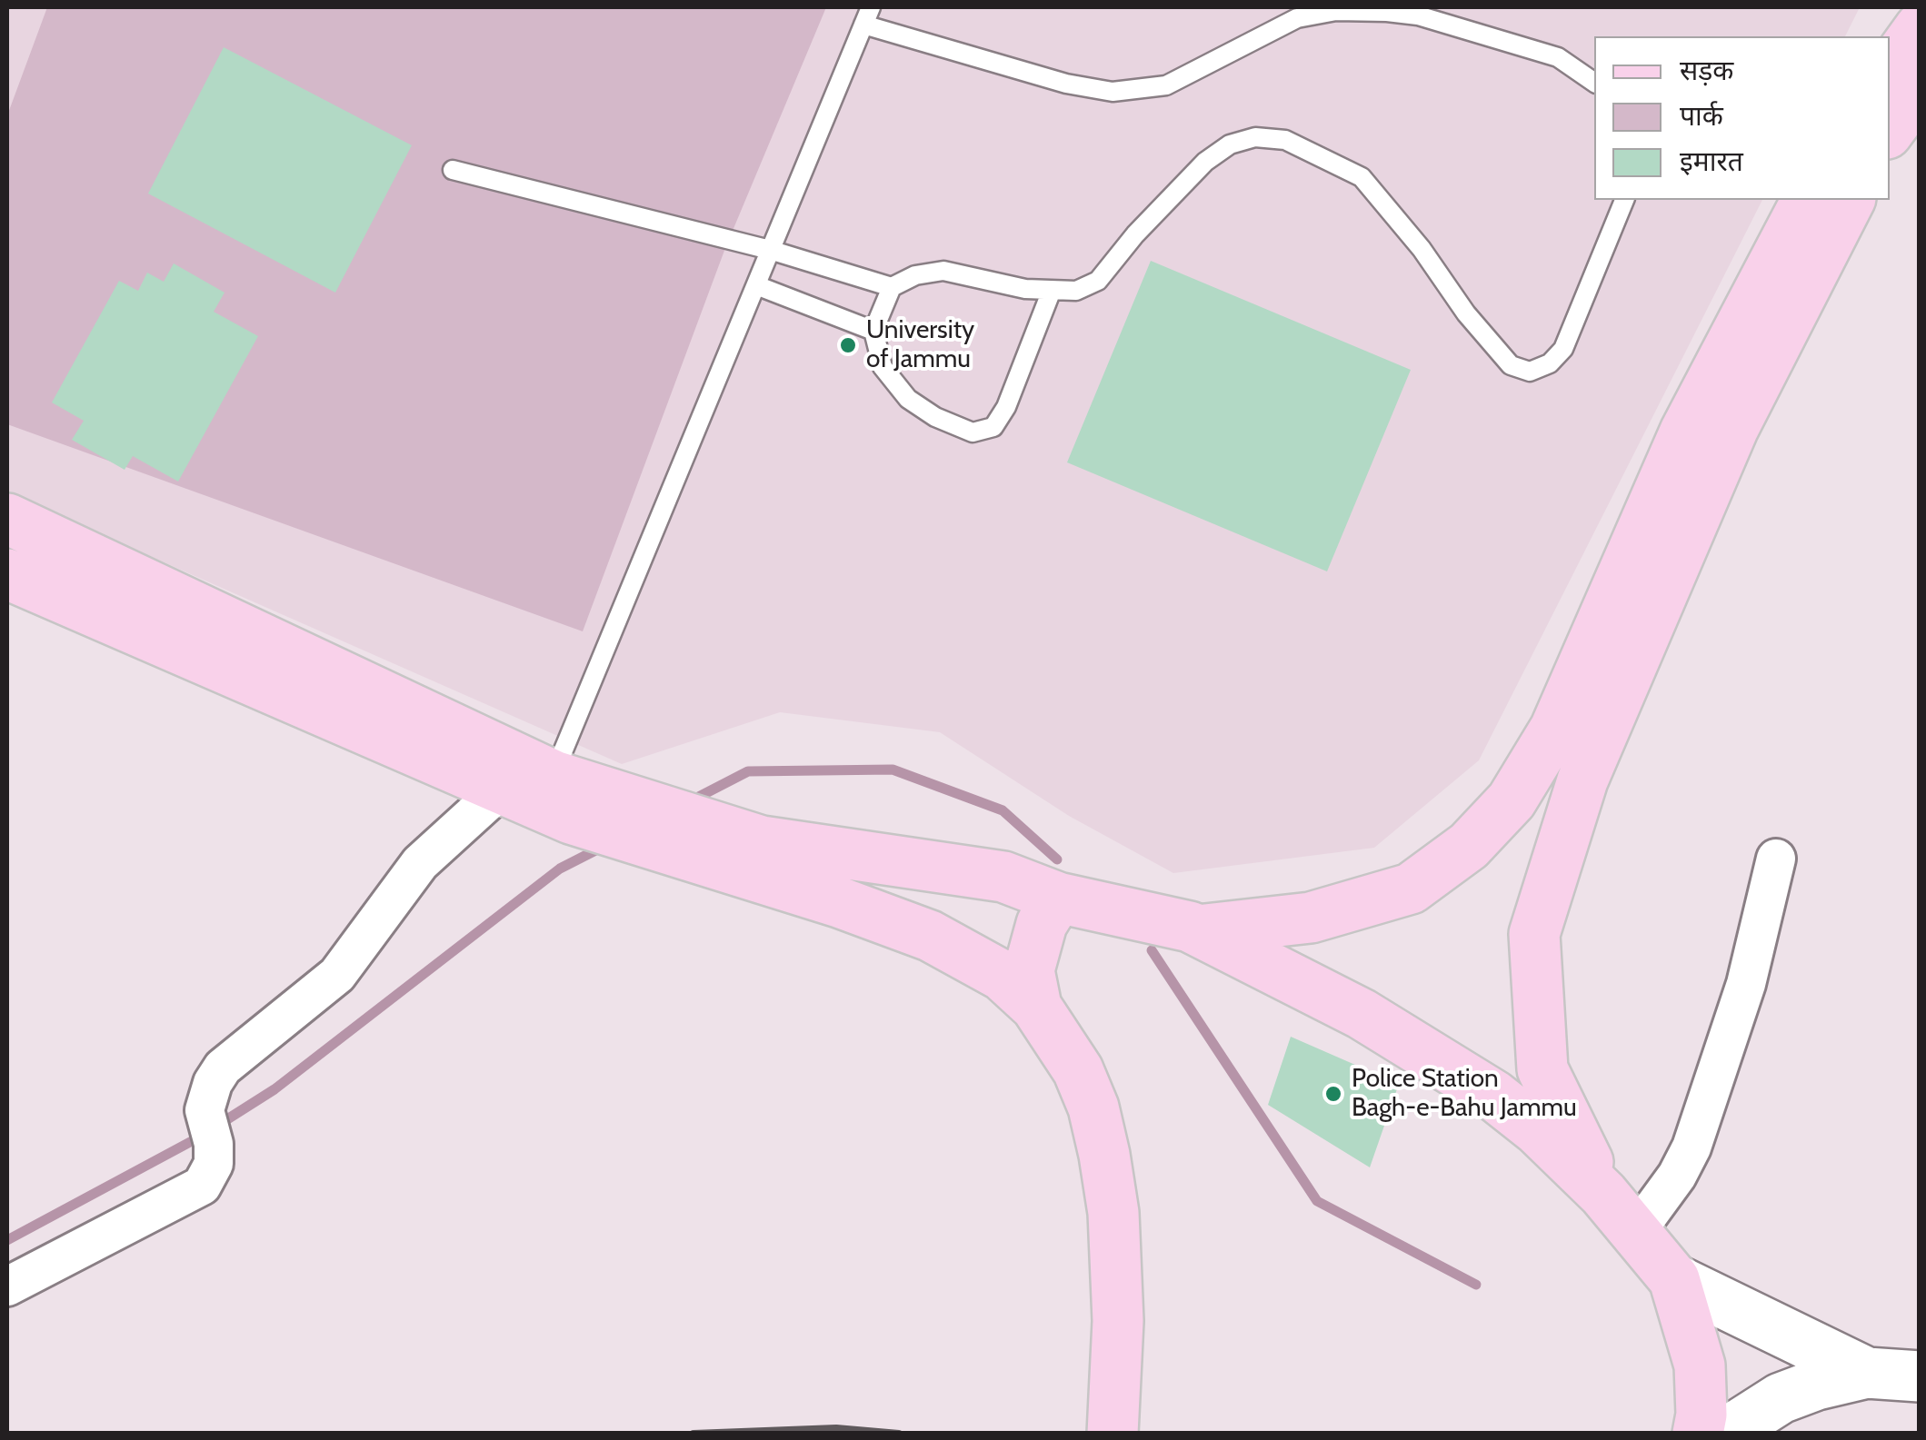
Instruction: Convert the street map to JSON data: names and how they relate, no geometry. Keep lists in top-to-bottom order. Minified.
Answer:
{"places":["University of Jammu","Police Station Bagh-e-Bahu Jammu"],"legend":["सड़क","पार्क","इमारत"]}
